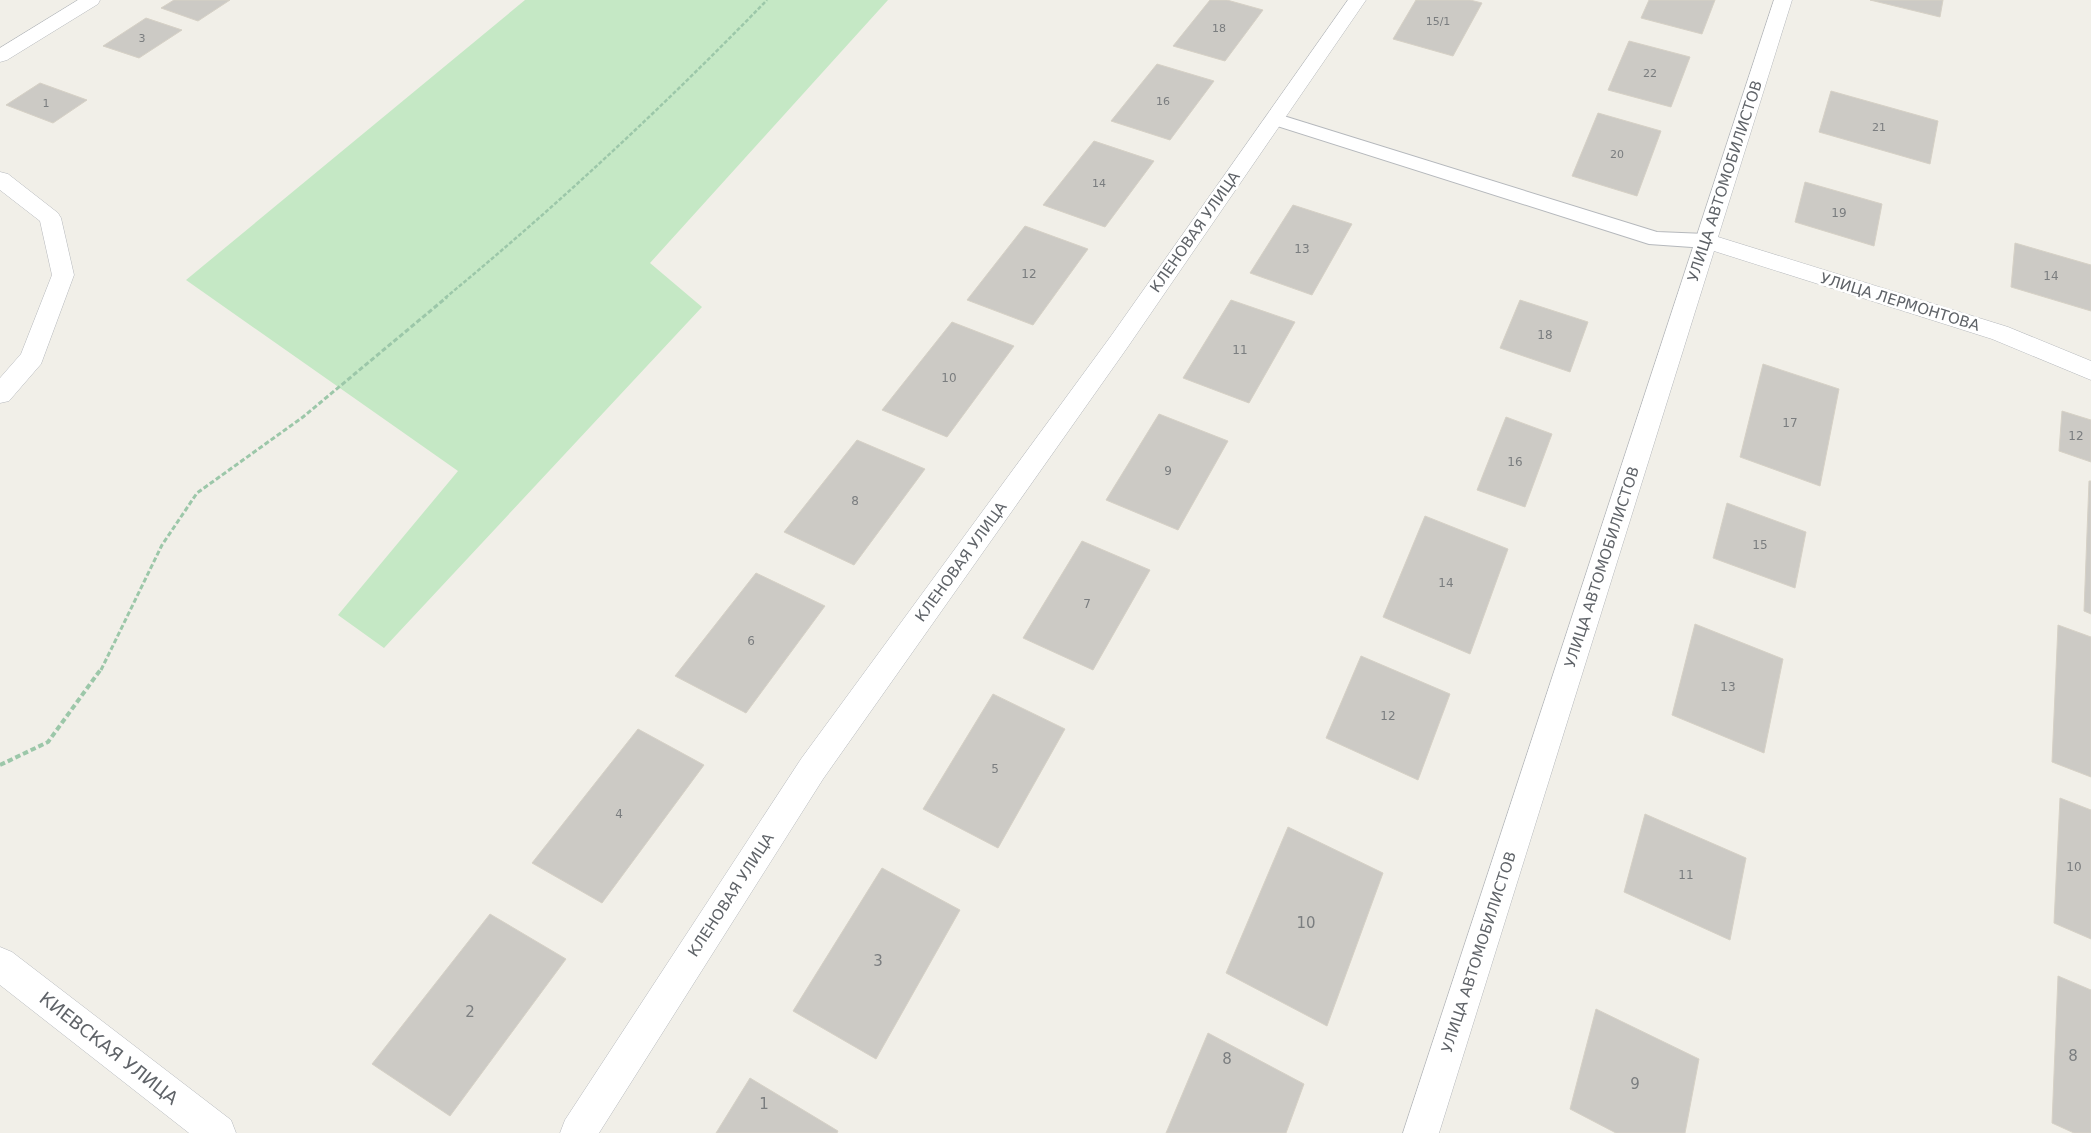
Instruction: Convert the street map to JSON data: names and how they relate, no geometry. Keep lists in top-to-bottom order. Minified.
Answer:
{"streets":{"street":["УЛИЦА АВТОМОБИЛИСТОВ","КЛЕНОВАЯ УЛИЦА","УЛИЦА ЛЕРМОНТОВА","КИЕВСКАЯ УЛИЦА"]},"crossings":[["УЛИЦА АВТОМОБИЛИСТОВ","УЛИЦА ЛЕРМОНТОВА"]],"house_numbers":["15/1","18","3","22","16","1","21","20","14","19","13","12","14","18","11","10","17","12","16","9","8","15","14","7","6","13","12","5","4","10","11","10","3","2","8","8","9","1"]}
